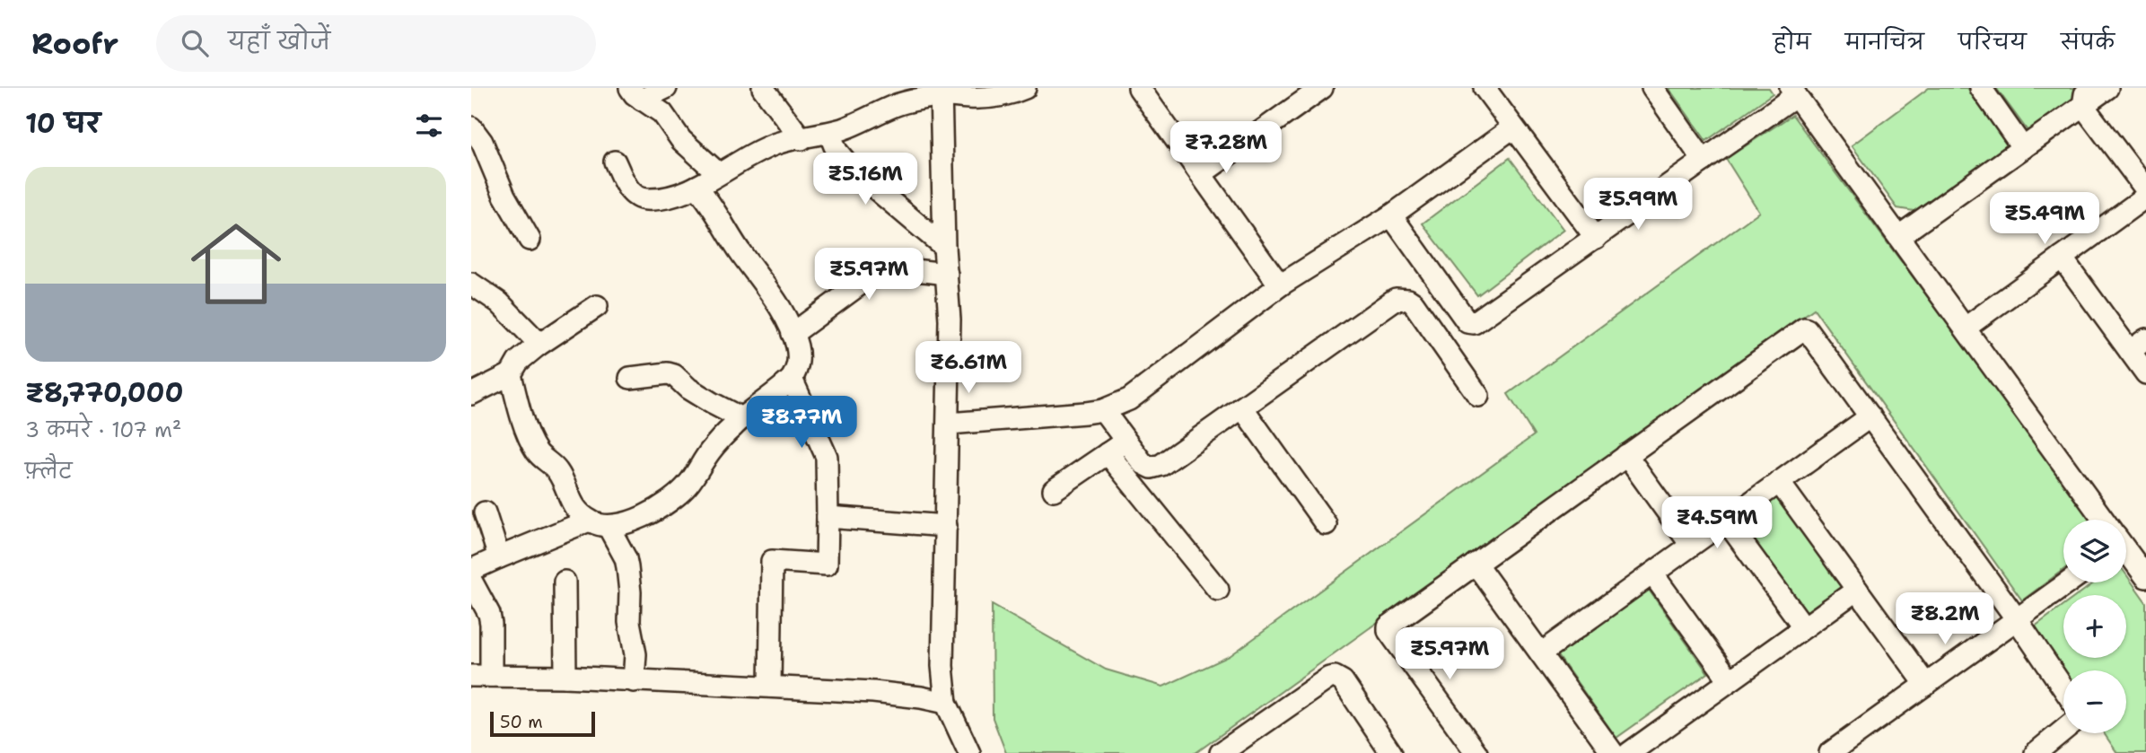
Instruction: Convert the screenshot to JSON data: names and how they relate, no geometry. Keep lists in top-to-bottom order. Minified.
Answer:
{"scale_bar":"50 m","page":{"header":"Roofr","search":"यहाँ खोजें","nav":["होम","मानचित्र","परिचय","संपर्क"],"heading":"10 घर","price":["₹7.28M","₹5.16M","₹5.99M","₹5.49M","₹5.97M","₹6.61M","₹8.77M","₹4.59M","₹8.2M","₹5.97M"],"list":[{"name":"₹8,770,000","note":"3 कमरे · 107 m² · फ़्लैट"}],"map_buttons":["+","−"],"scale":"50 m"}}
